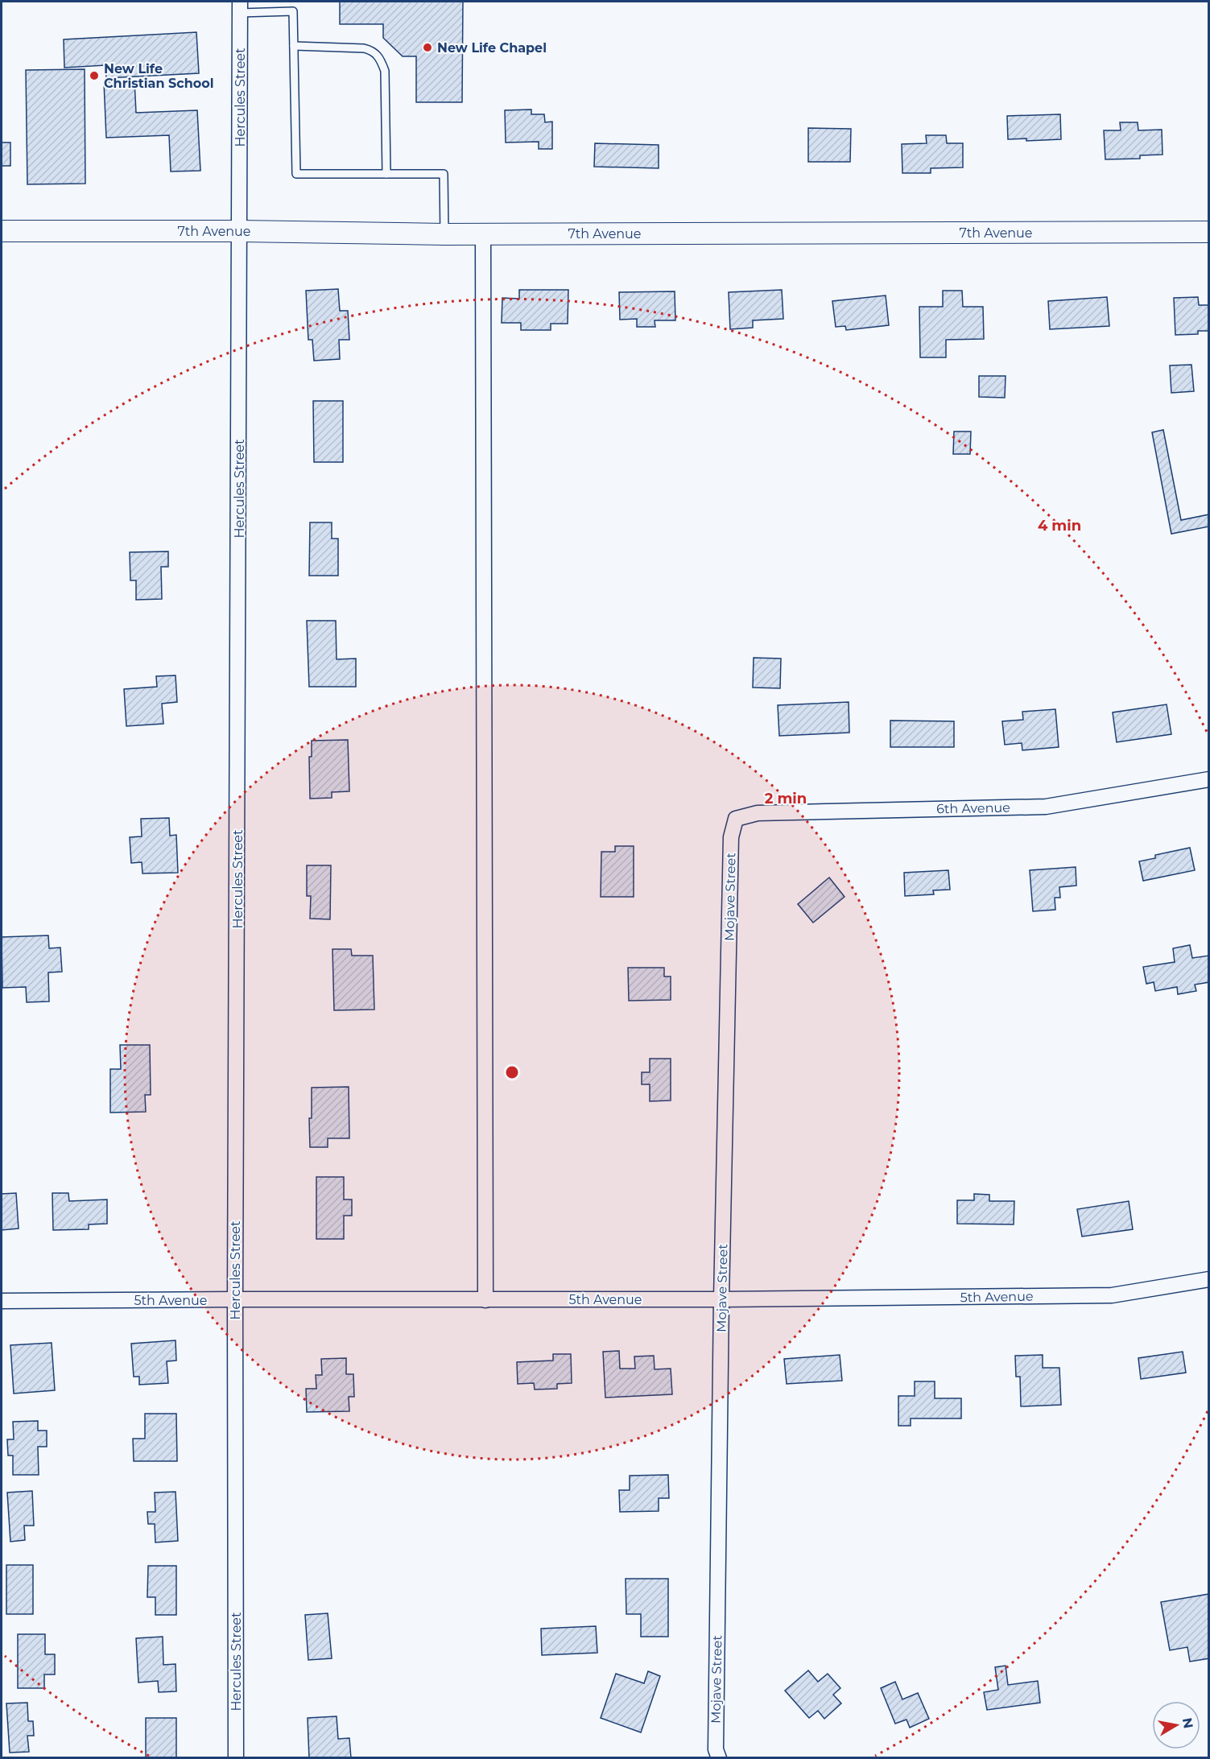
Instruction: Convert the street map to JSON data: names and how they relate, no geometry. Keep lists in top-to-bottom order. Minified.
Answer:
{"streets":{"street":["Hercules Street","7th Avenue","6th Avenue","Mojave Street","5th Avenue"]},"crossings":[["Hercules Street","7th Avenue"],["Hercules Street","5th Avenue"],["6th Avenue","Mojave Street"],["Mojave Street","5th Avenue"]],"places":["New Life Chapel","New Life Christian School"],"north":"right","rings":["4 min","2 min"]}
